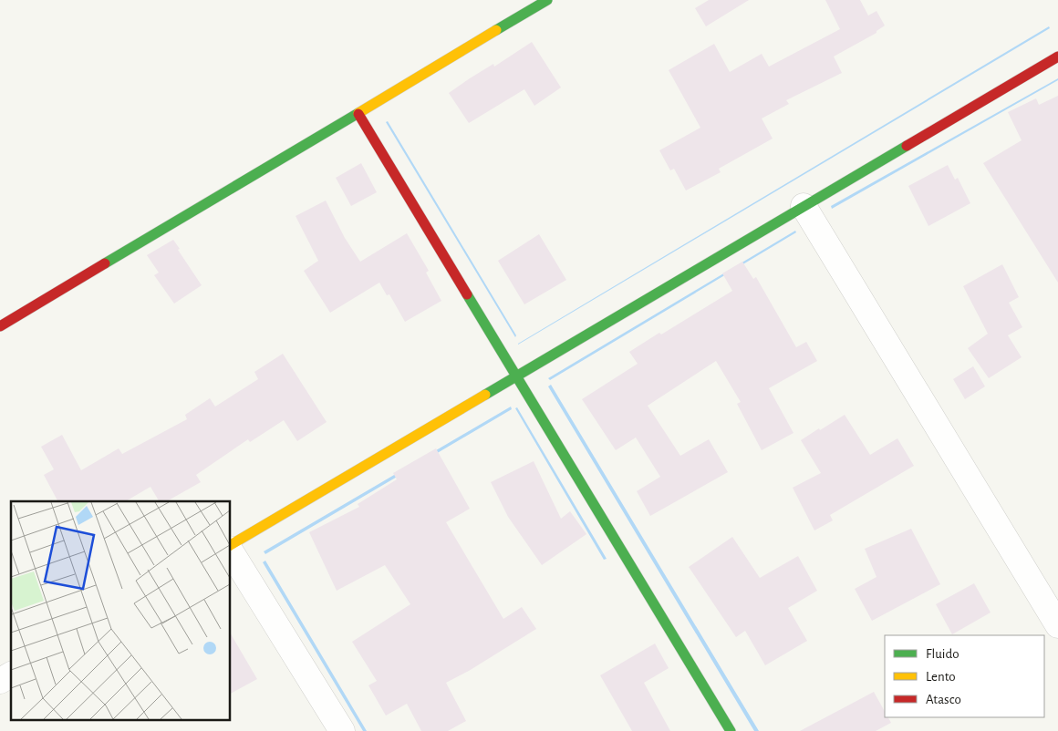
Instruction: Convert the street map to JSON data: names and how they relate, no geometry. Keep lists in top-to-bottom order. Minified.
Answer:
{"legend":["Fluido","Lento","Atasco"]}
